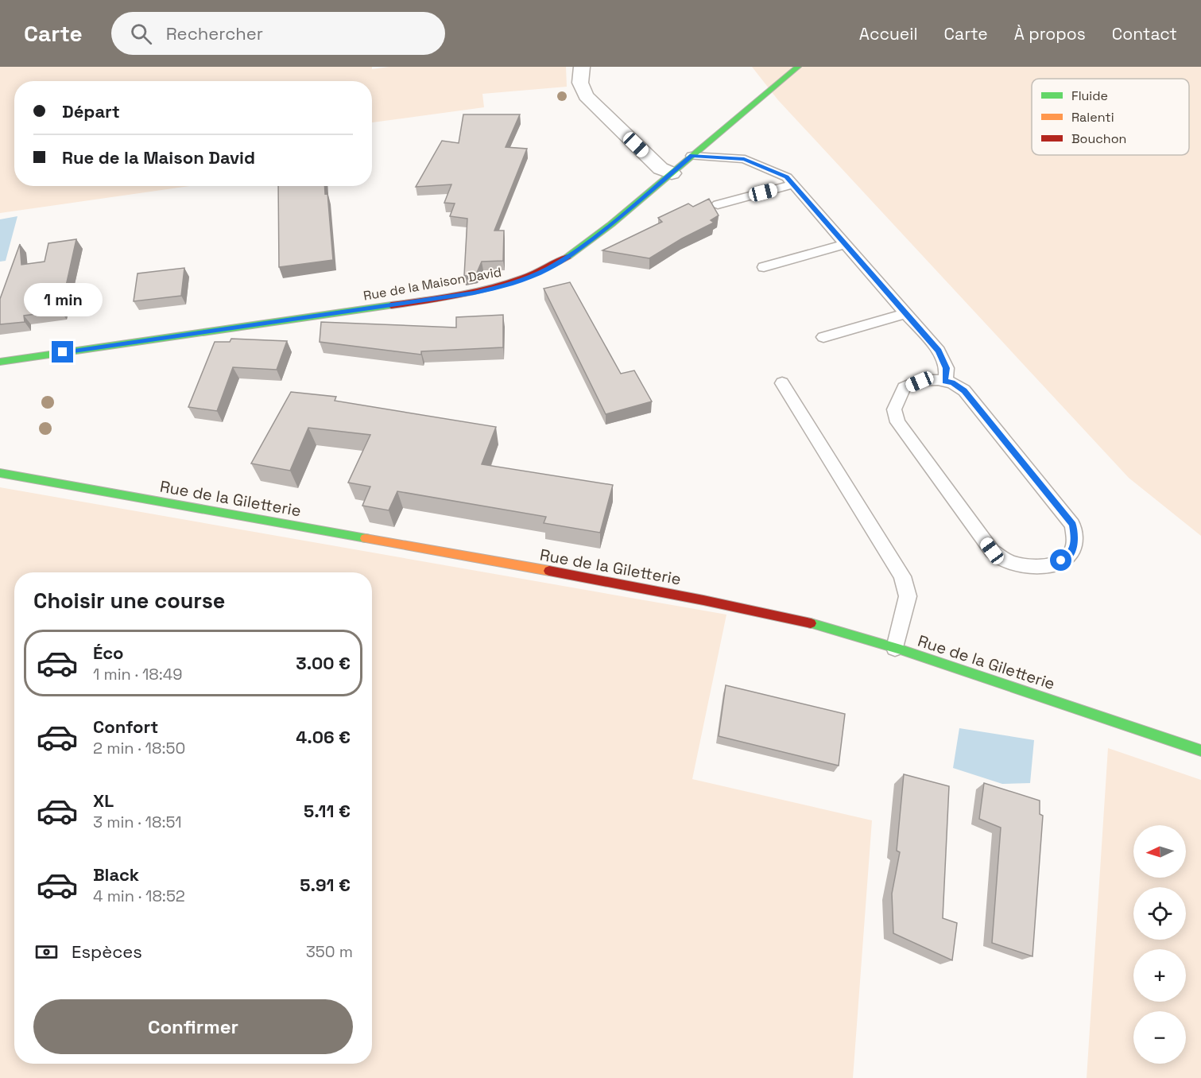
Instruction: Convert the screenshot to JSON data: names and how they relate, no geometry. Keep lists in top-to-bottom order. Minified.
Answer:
{"streets":{"street":["Rue de la Maison David","Rue de la Giletterie"]},"legend":["Fluide","Ralenti","Bouchon"],"north":"left","page":{"header":"Carte","search":"Rechercher","nav":["Accueil","Carte","À propos","Contact"],"banner":["Départ","Rue de la Maison David"],"bubble":"1 min","heading":"Choisir une course","list":[{"name":"Éco","note":"1 min · 18:49","value":"3.00 €"},{"name":"Confort","note":"2 min · 18:50","value":"4.06 €"},{"name":"XL","note":"3 min · 18:51","value":"5.11 €"},{"name":"Black","note":"4 min · 18:52","value":"5.91 €"}],"map_buttons":["+","−"],"pay":["Espèces","350 m"],"buttons":"Confirmer"}}
